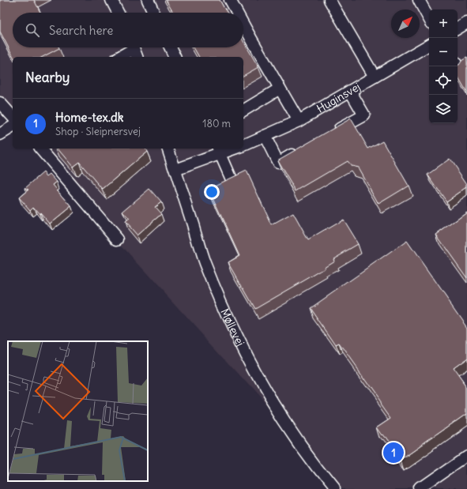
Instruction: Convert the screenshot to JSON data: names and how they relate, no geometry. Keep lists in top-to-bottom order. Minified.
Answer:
{"streets":{"street":["Huginsvej","Møllevej"]},"north":"top right","page":{"map_buttons":["+","−"],"search":"Search here","heading":"Nearby","list":[{"mark":"1","name":"Home-tex.dk","note":"Shop · Sleipnersvej","value":"180 m"}],"pins":"1"}}
